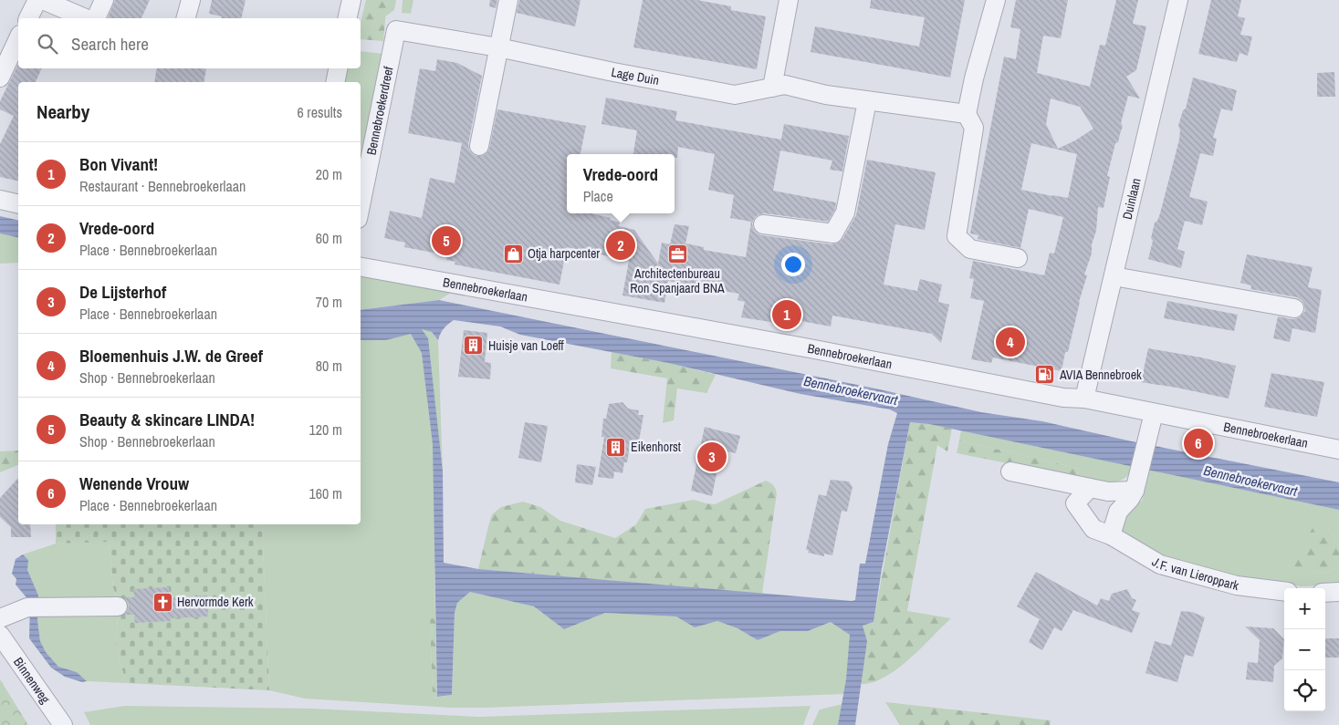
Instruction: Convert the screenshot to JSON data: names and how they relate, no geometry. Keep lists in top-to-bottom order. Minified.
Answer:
{"streets":{"street":["Lage Duin","Bennebroekerdreef","Duinlaan","Bennebroekerlaan","J.F. van Lieroppark","Binnenweg"]},"crossings":[["Lage Duin","Bennebroekerdreef"],["Duinlaan","Bennebroekerlaan"]],"water":["Bennebroekervaart"],"places":{"shop":["Otja harpcenter"],"office":["Architectenbureau Ron Spanjaard BNA"],"building":["Huisje van Loeff","Eikenhorst"],"fuel station":["AVIA Bennebroek"],"church":["Hervormde Kerk"]},"page":{"search":"Search here","heading":["Nearby","6 results"],"list":[{"mark":"1","name":"Bon Vivant!","note":"Restaurant · Bennebroekerlaan","value":"20 m"},{"mark":"2","name":"Vrede-oord","note":"Place · Bennebroekerlaan","value":"60 m"},{"mark":"3","name":"De Lijsterhof","note":"Place · Bennebroekerlaan","value":"70 m"},{"mark":"4","name":"Bloemenhuis J.W. de Greef","note":"Shop · Bennebroekerlaan","value":"80 m"},{"mark":"5","name":"Beauty & skincare LINDA!","note":"Shop · Bennebroekerlaan","value":"120 m"},{"mark":"6","name":"Wenende Vrouw","note":"Place · Bennebroekerlaan","value":"160 m"}],"popup":["Vrede-oord","Place"],"pins":["5","2","1","4","6","3"],"map_buttons":["+","−"]}}
